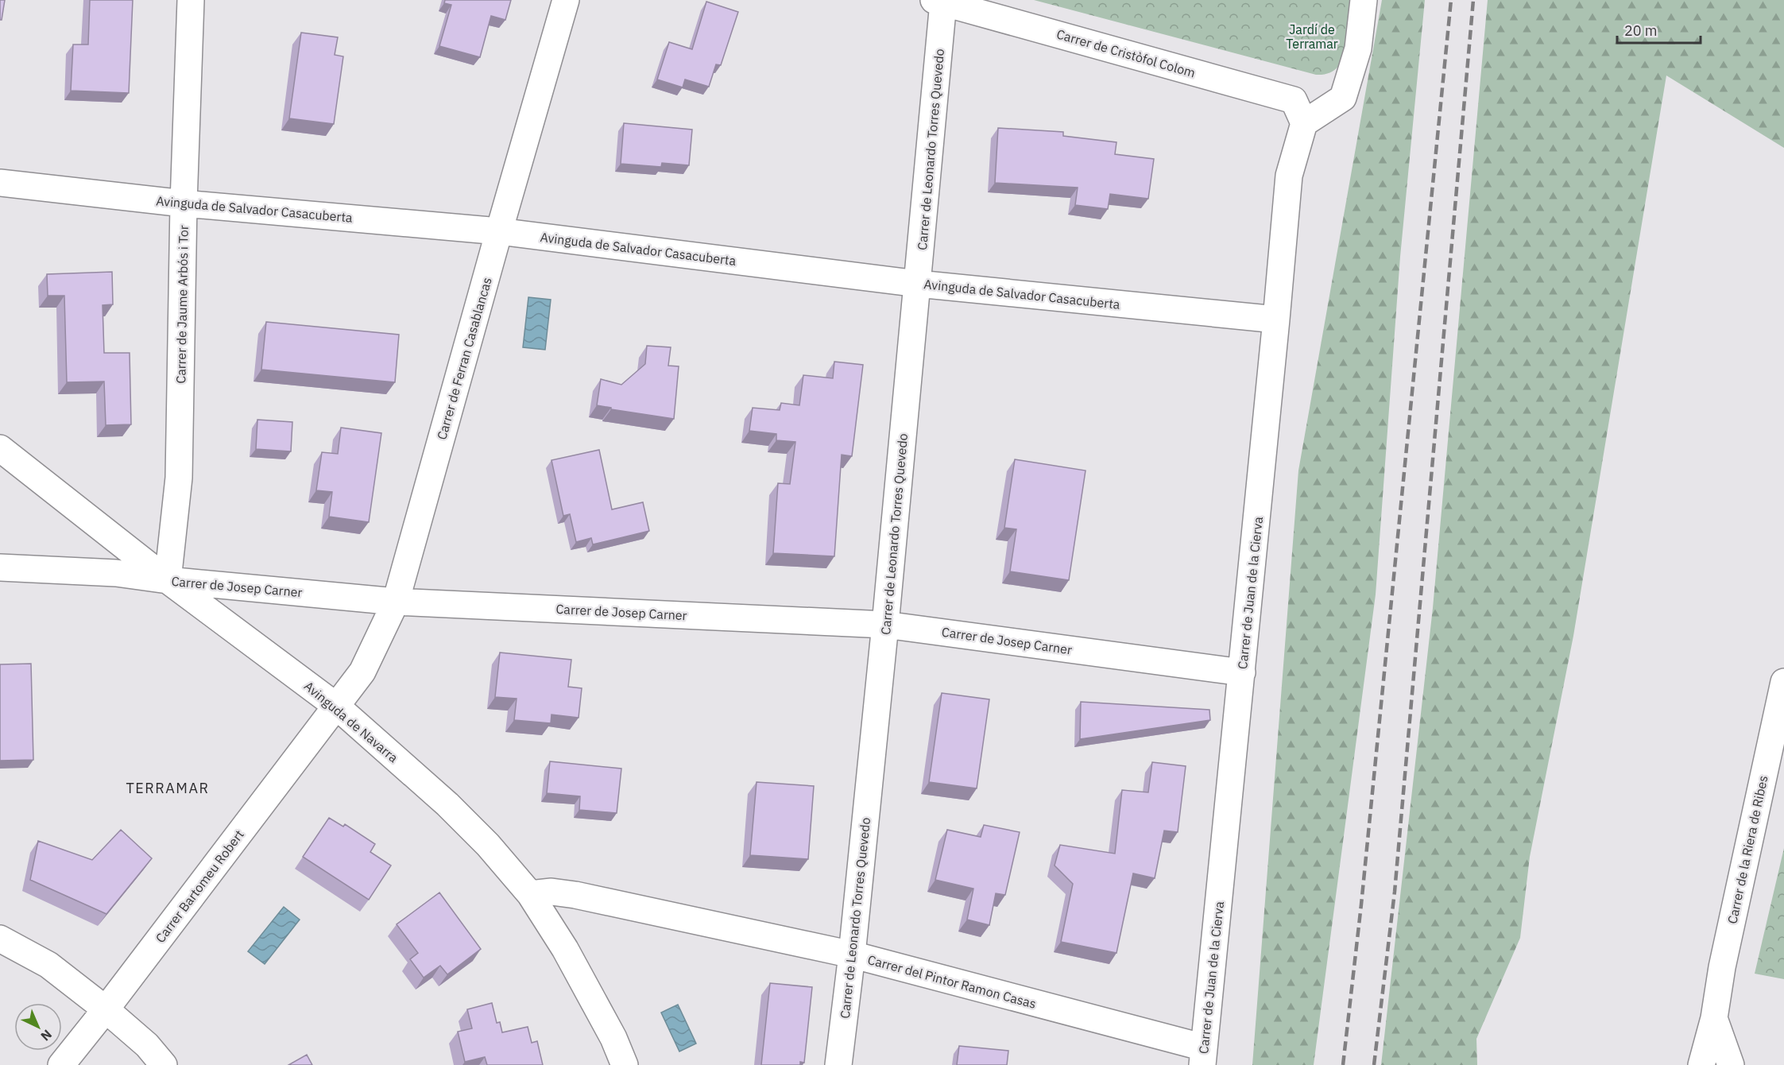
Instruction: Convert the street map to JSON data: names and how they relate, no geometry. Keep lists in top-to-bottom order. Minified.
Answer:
{"streets":{"street":["Carrer de Cristòfol Colom","Carrer de Leonardo Torres Quevedo","Avinguda de Salvador Casacuberta","Carrer de Jaume Arbós i Tor","Carrer de Ferran Casablancas","Carrer de Josep Carner","Carrer de Juan de la Cierva","Avinguda de Navarra","Carrer de la Riera de Ribes","Carrer Bartomeu Robert","Carrer del Pintor Ramon Casas"]},"crossings":[["Carrer de Cristòfol Colom","Carrer de Leonardo Torres Quevedo"],["Carrer de Cristòfol Colom","Carrer de Juan de la Cierva"],["Carrer de Leonardo Torres Quevedo","Avinguda de Salvador Casacuberta"],["Carrer de Leonardo Torres Quevedo","Carrer de Josep Carner"],["Carrer de Leonardo Torres Quevedo","Carrer del Pintor Ramon Casas"],["Avinguda de Salvador Casacuberta","Carrer de Jaume Arbós i Tor"],["Avinguda de Salvador Casacuberta","Carrer de Ferran Casablancas"],["Avinguda de Salvador Casacuberta","Carrer de Juan de la Cierva"],["Carrer de Jaume Arbós i Tor","Carrer de Josep Carner"],["Carrer de Jaume Arbós i Tor","Avinguda de Navarra"],["Carrer de Ferran Casablancas","Carrer de Josep Carner"],["Carrer de Ferran Casablancas","Avinguda de Navarra"],["Carrer de Ferran Casablancas","Carrer Bartomeu Robert"],["Carrer de Josep Carner","Carrer de Juan de la Cierva"],["Carrer de Josep Carner","Avinguda de Navarra"],["Carrer de Juan de la Cierva","Carrer del Pintor Ramon Casas"],["Avinguda de Navarra","Carrer Bartomeu Robert"],["Avinguda de Navarra","Carrer del Pintor Ramon Casas"]],"districts":["TERRAMAR"],"parks":["Jardí de Terramar"],"scale_bar":"20 m","north":"bottom right"}
